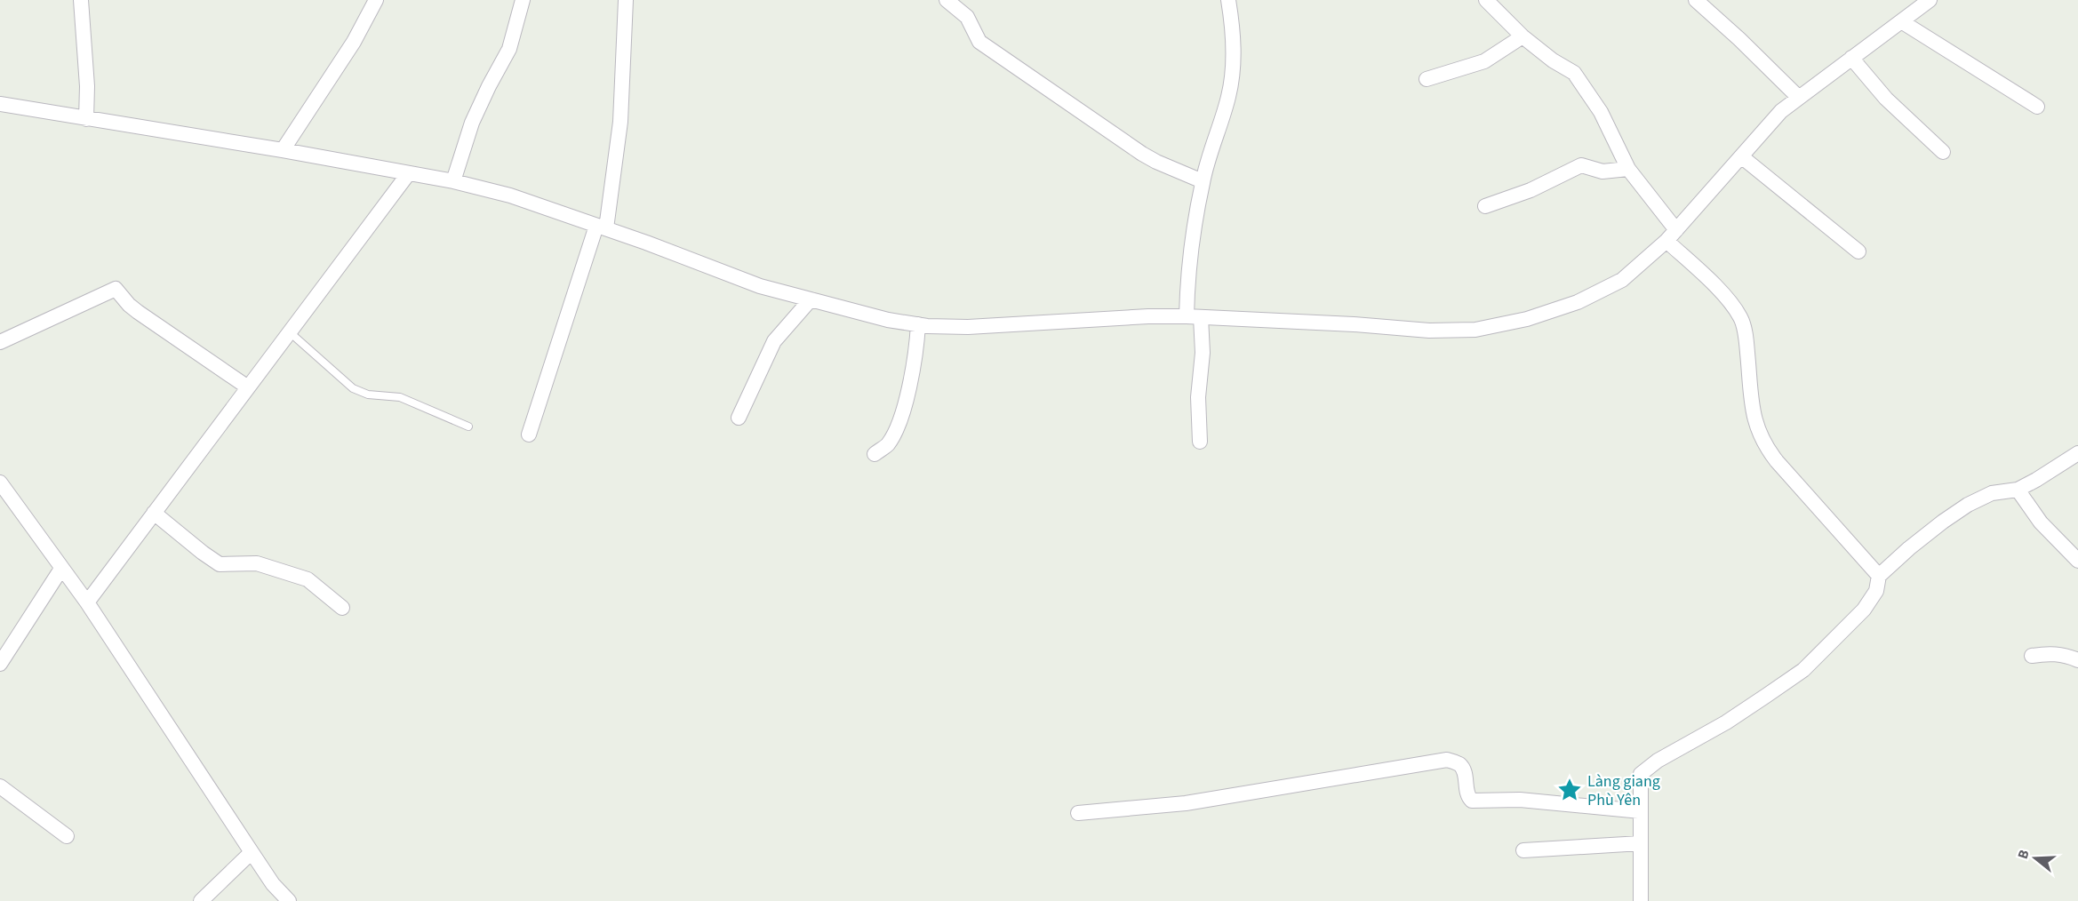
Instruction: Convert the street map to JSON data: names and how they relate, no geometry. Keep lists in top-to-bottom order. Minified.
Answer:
{"places":{"place":["Làng giang Phù Yên"]},"north":"left"}
